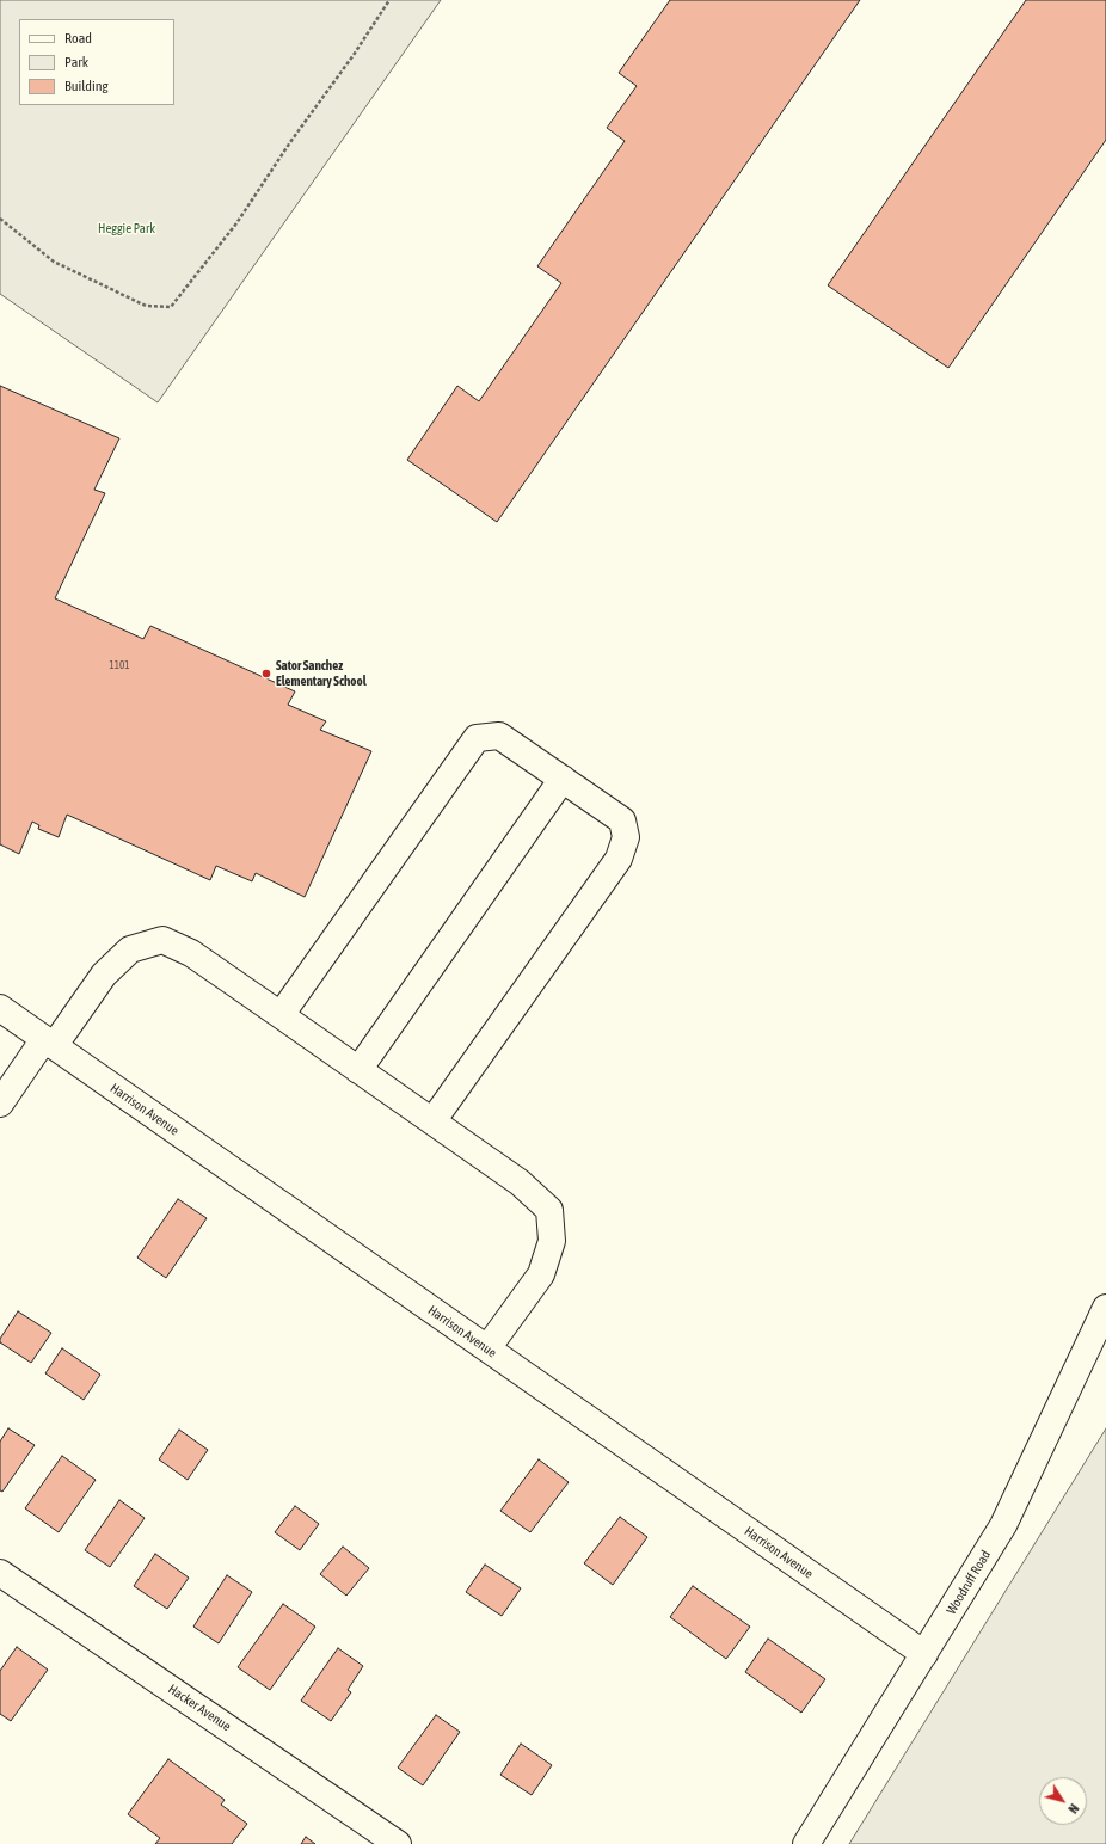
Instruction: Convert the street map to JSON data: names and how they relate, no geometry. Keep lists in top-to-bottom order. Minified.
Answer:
{"streets":{"street":["Harrison Avenue","Woodruff Road","Hacker Avenue"]},"crossings":[["Harrison Avenue","Woodruff Road"]],"parks":["Heggie Park"],"places":["Sator Sanchez Elementary School"],"house_numbers":["1101"],"legend":["Road","Park","Building"],"north":"bottom right"}
